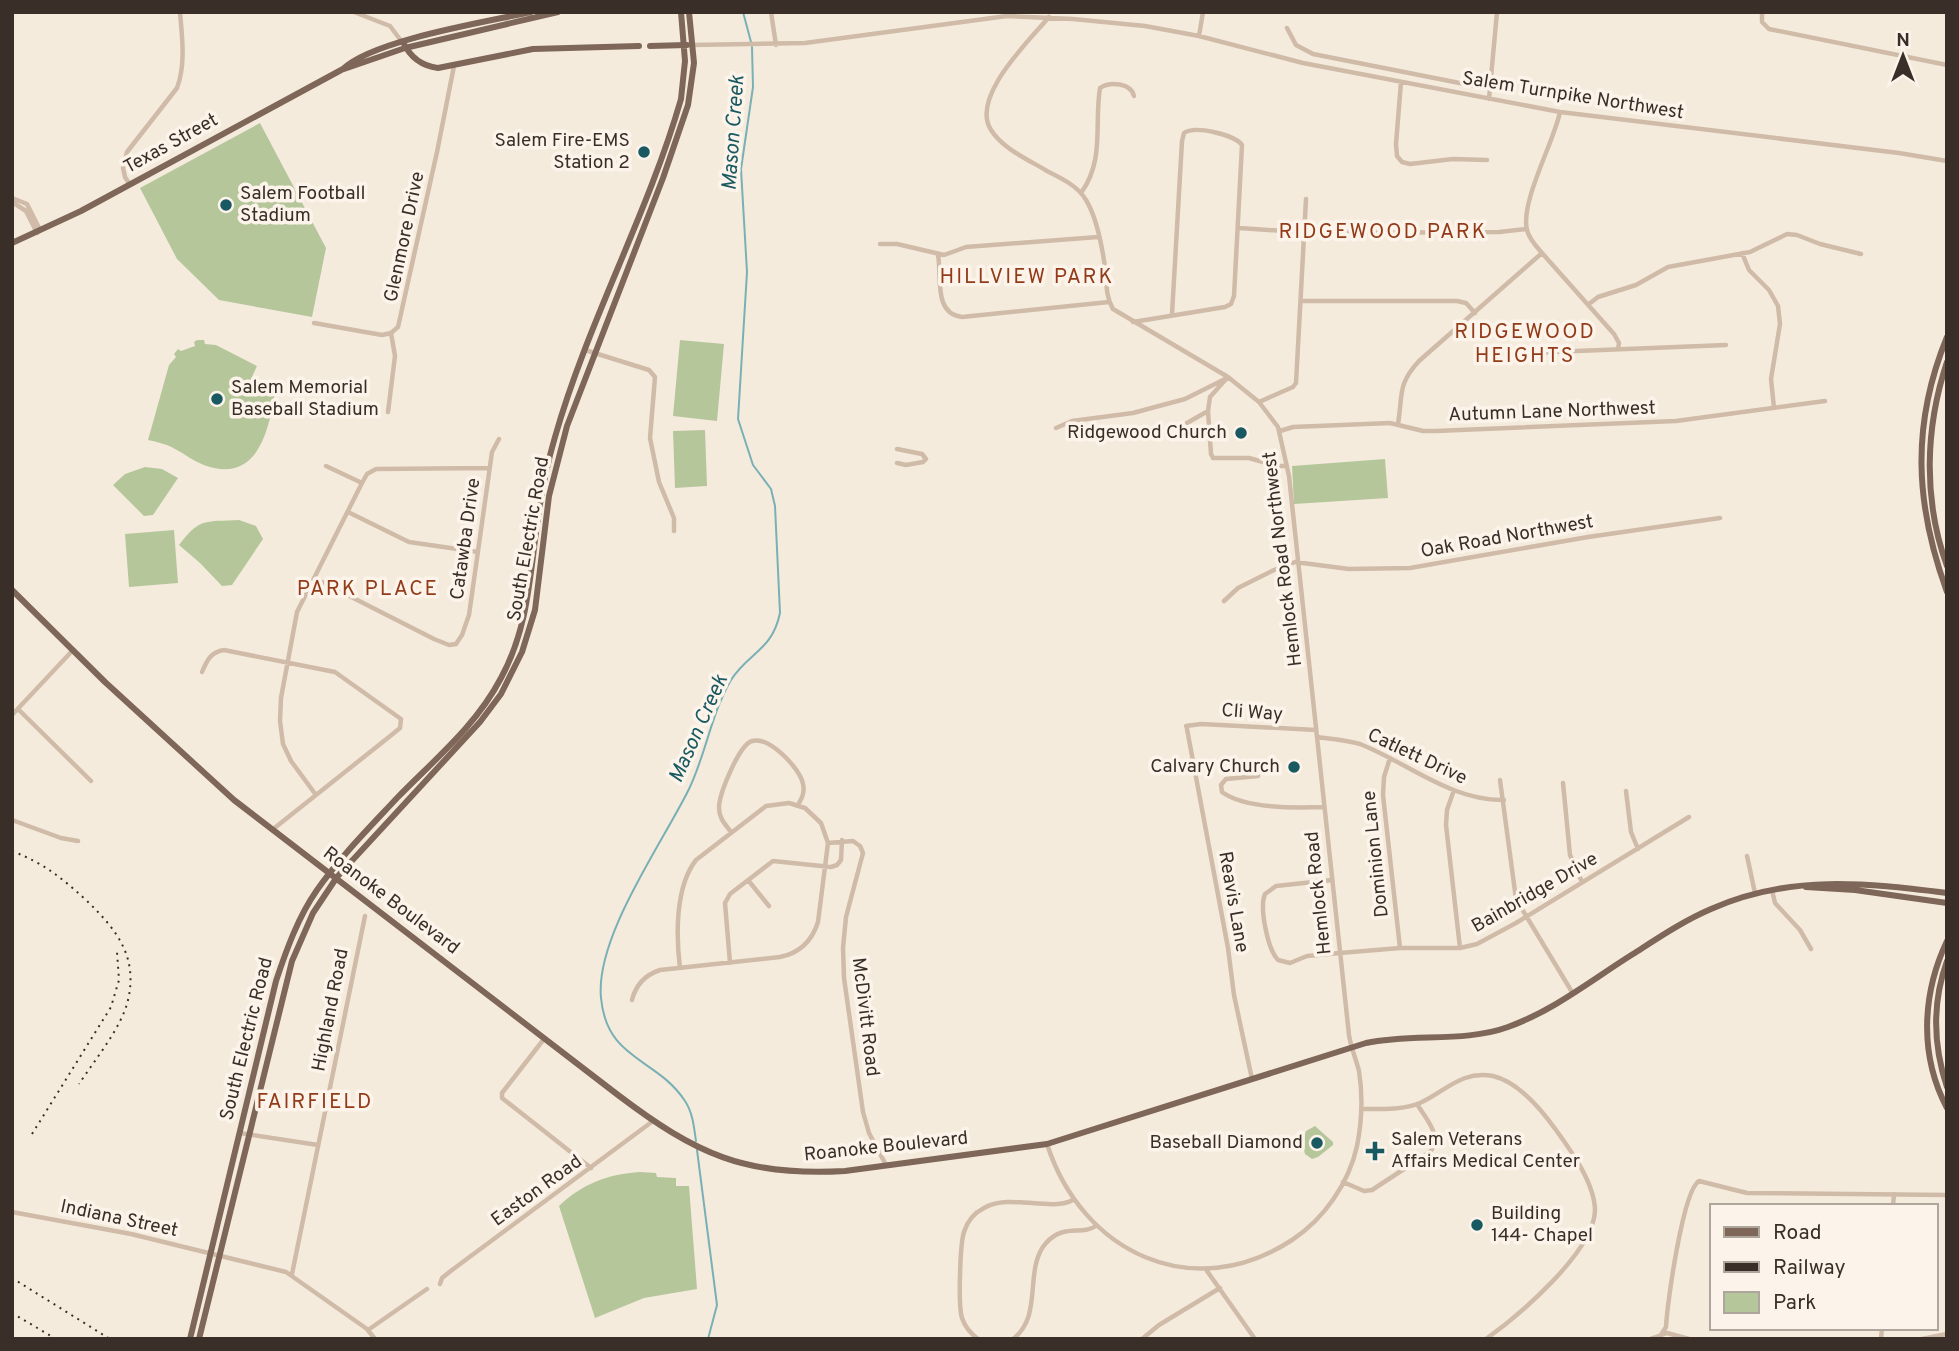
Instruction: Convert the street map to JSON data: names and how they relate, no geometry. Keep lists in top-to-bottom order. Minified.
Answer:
{"streets":{"main road":["Texas Street","South Electric Road","Roanoke Boulevard"],"street":["Salem Turnpike Northwest","Glenmore Drive","Autumn Lane Northwest","Oak Road Northwest","Catawba Drive","Hemlock Road Northwest","Cli Way","Catlett Drive","Dominion Lane","Hemlock Road","Bainbridge Drive","Reavis Lane","Highland Road","McDivitt Road","Easton Road","Indiana Street"]},"crossings":[["Salem Turnpike Northwest","South Electric Road"],["Autumn Lane Northwest","Hemlock Road Northwest"],["Oak Road Northwest","Hemlock Road Northwest"],["South Electric Road","Roanoke Boulevard"],["South Electric Road","Indiana Street"],["Hemlock Road Northwest","Cli Way"],["Hemlock Road Northwest","Catlett Drive"],["Hemlock Road Northwest","Hemlock Road"],["Cli Way","Reavis Lane"],["Catlett Drive","Dominion Lane"],["Catlett Drive","Hemlock Road"],["Dominion Lane","Bainbridge Drive"],["Hemlock Road","Bainbridge Drive"],["Hemlock Road","Roanoke Boulevard"],["Roanoke Boulevard","Reavis Lane"],["Roanoke Boulevard","McDivitt Road"],["Roanoke Boulevard","Easton Road"],["Highland Road","Indiana Street"]],"districts":["RIDGEWOOD PARK","HILLVIEW PARK","RIDGEWOOD HEIGHTS","PARK PLACE","FAIRFIELD"],"water":["Mason Creek"],"places":{"other":["Salem Fire-EMS Station 2","Salem Football Stadium","Salem Memorial Baseball Stadium","Ridgewood Church","Calvary Church","Baseball Diamond","Building 144- Chapel"],"health":["Salem Veterans Affairs Medical Center"]},"legend":["Road","Railway","Park"],"north":"top"}
